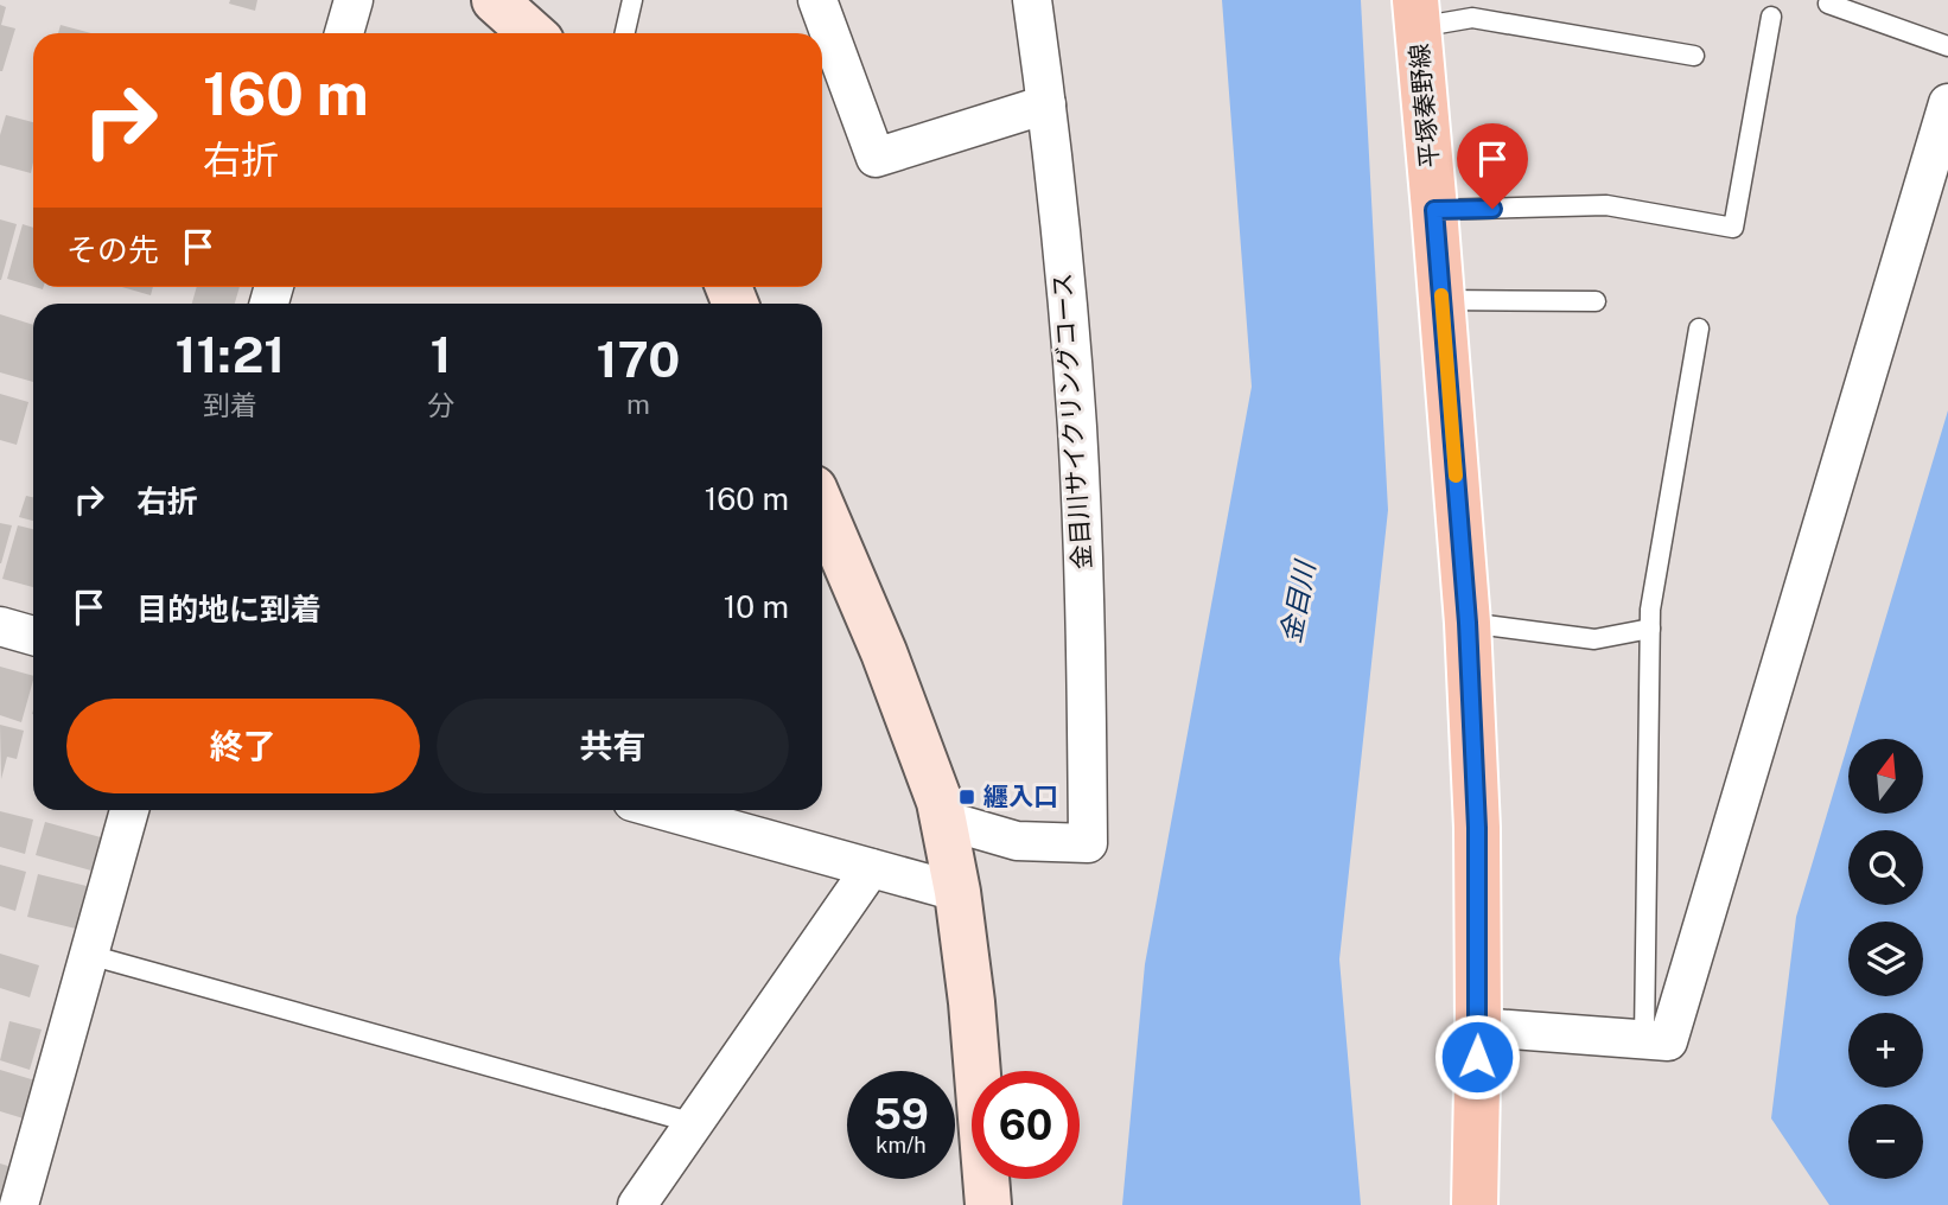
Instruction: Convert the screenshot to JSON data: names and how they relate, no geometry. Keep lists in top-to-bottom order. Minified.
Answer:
{"streets":{"main road":["平塚秦野線"],"street":["金目川サイクリングコース"]},"water":["金目川"],"places":{"transit":["纒入口"]},"north":"top","page":{"turn":["160 m","右折"],"then":"その先","eta":["11:21","到着","1","分","170","m"],"list":[{"name":"右折","value":"160 m"},{"name":"目的地に到着","value":"10 m"}],"buttons":["終了","共有"],"map_buttons":["+","−"],"speed":"59 km/h","limit":"60"}}
